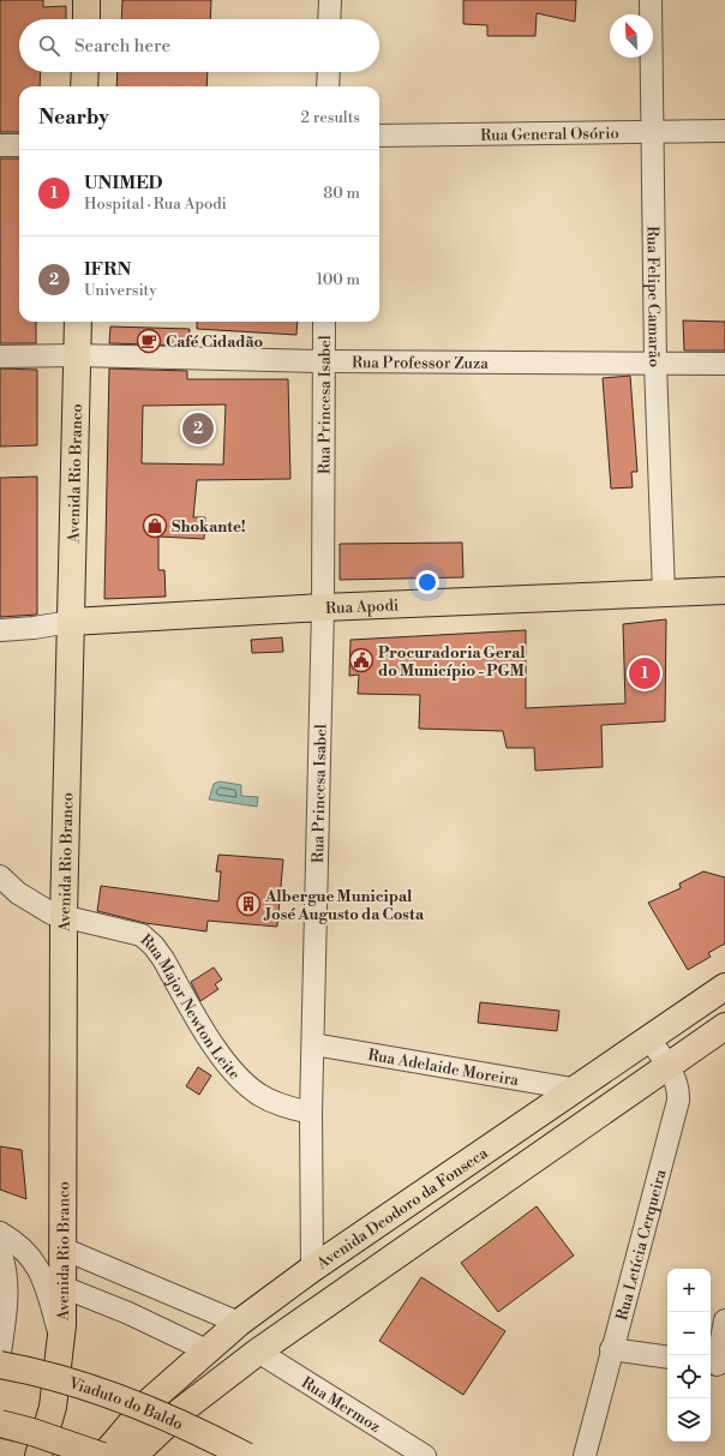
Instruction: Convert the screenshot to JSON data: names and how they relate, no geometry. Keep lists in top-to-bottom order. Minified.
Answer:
{"streets":{"main road":["Avenida Rio Branco","Rua Apodi","Avenida Deodoro da Fonseca","Viaduto do Baldo"],"street":["Rua General Osório","Rua Felipe Camarão","Rua Professor Zuza","Rua Princesa Isabel","Rua Major Newton Leite","Rua Adelaide Moreira","Rua Letícia Cerqueira","Rua Mermoz"]},"crossings":[["Rua General Osório","Rua Felipe Camarão"],["Rua Felipe Camarão","Rua Professor Zuza"],["Rua Felipe Camarão","Rua Apodi"],["Rua Professor Zuza","Rua Princesa Isabel"],["Rua Professor Zuza","Avenida Rio Branco"],["Rua Princesa Isabel","Rua Apodi"],["Rua Princesa Isabel","Rua Major Newton Leite"],["Rua Princesa Isabel","Rua Adelaide Moreira"],["Rua Princesa Isabel","Avenida Deodoro da Fonseca"],["Avenida Rio Branco","Rua Apodi"],["Avenida Rio Branco","Rua Major Newton Leite"],["Rua Adelaide Moreira","Avenida Deodoro da Fonseca"],["Avenida Deodoro da Fonseca","Rua Letícia Cerqueira"]],"places":{"cafe":["Café Cidadão"],"shop":["Shokante!"],"public building":["Procuradoria Geral do Município - PGM"],"building":["Albergue Municipal José Augusto da Costa"]},"north":"top left","page":{"search":"Search here","heading":["Nearby","2 results"],"list":[{"mark":"1","name":"UNIMED","note":"Hospital · Rua Apodi","value":"80 m"},{"mark":"2","name":"IFRN","note":"University","value":"100 m"}],"pins":["2","1"],"map_buttons":["+","−"]}}
